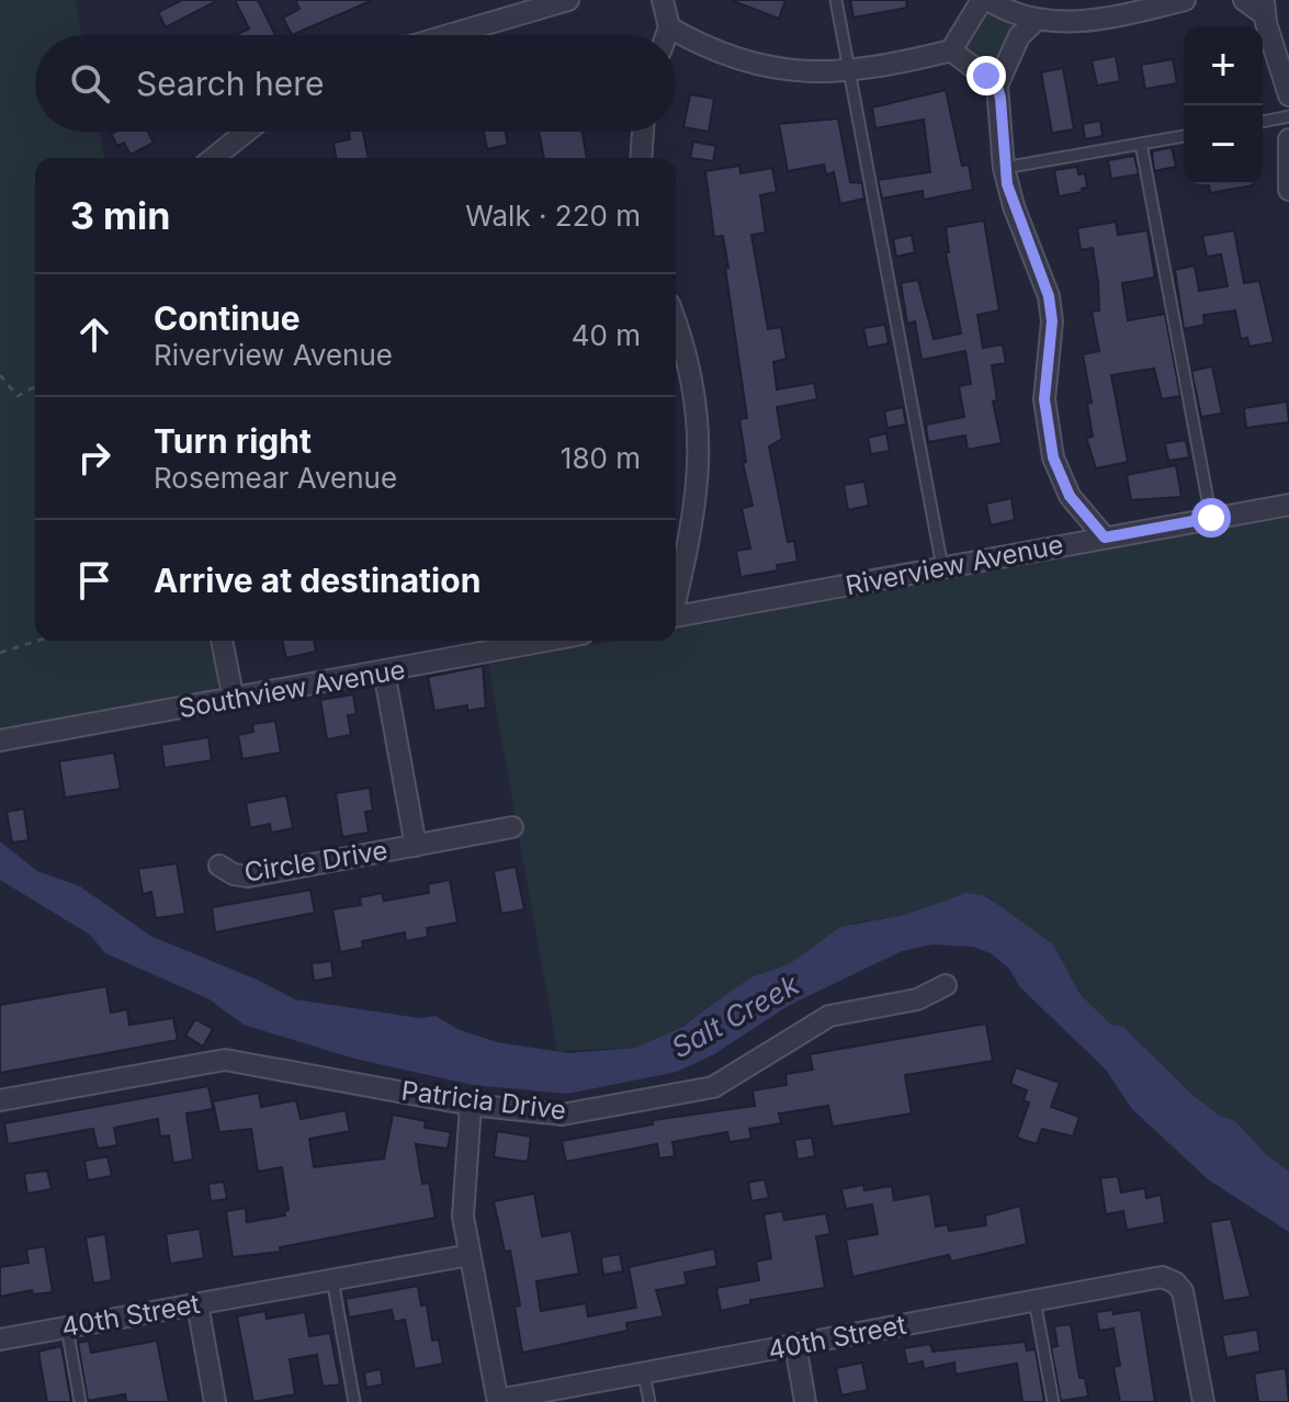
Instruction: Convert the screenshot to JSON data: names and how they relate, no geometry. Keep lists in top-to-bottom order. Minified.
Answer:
{"streets":{"street":["Riverview Avenue","Southview Avenue","Circle Drive","Patricia Drive","40th Street"]},"crossings":[["Southview Avenue","Circle Drive"]],"water":["Salt Creek"],"page":{"map_buttons":["+","−"],"search":"Search here","heading":["3 min","Walk · 220 m"],"list":[["Continue","Riverview Avenue","40 m"],["Turn right","Rosemear Avenue","180 m"],"Arrive at destination"]}}
